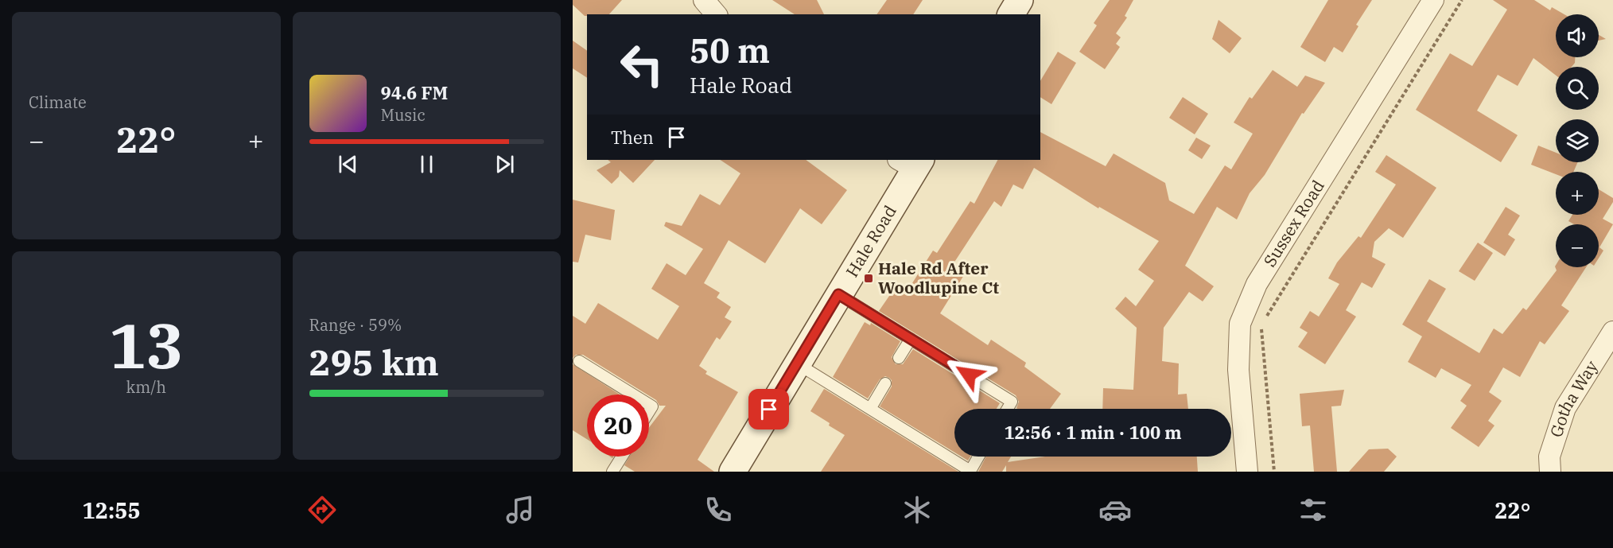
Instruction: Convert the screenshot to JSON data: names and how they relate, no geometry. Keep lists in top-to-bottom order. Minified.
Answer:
{"streets":{"main road":["Hale Road"],"street":["Sussex Road","Gotha Way"]},"places":{"transit":["Hale Rd After Woodlupine Ct"]},"page":{"tile":["Climate",["13","km/h"],["Range · 59%","295 km"]],"map_buttons":["+","−"],"turn":["50 m","Hale Road"],"song":["94.6 FM","Music"],"then":"Then","heat":["−","22°","+"],"limit":"20","trip":"12:56 · 1 min · 100 m","tabs":["12:55","22°"]}}
